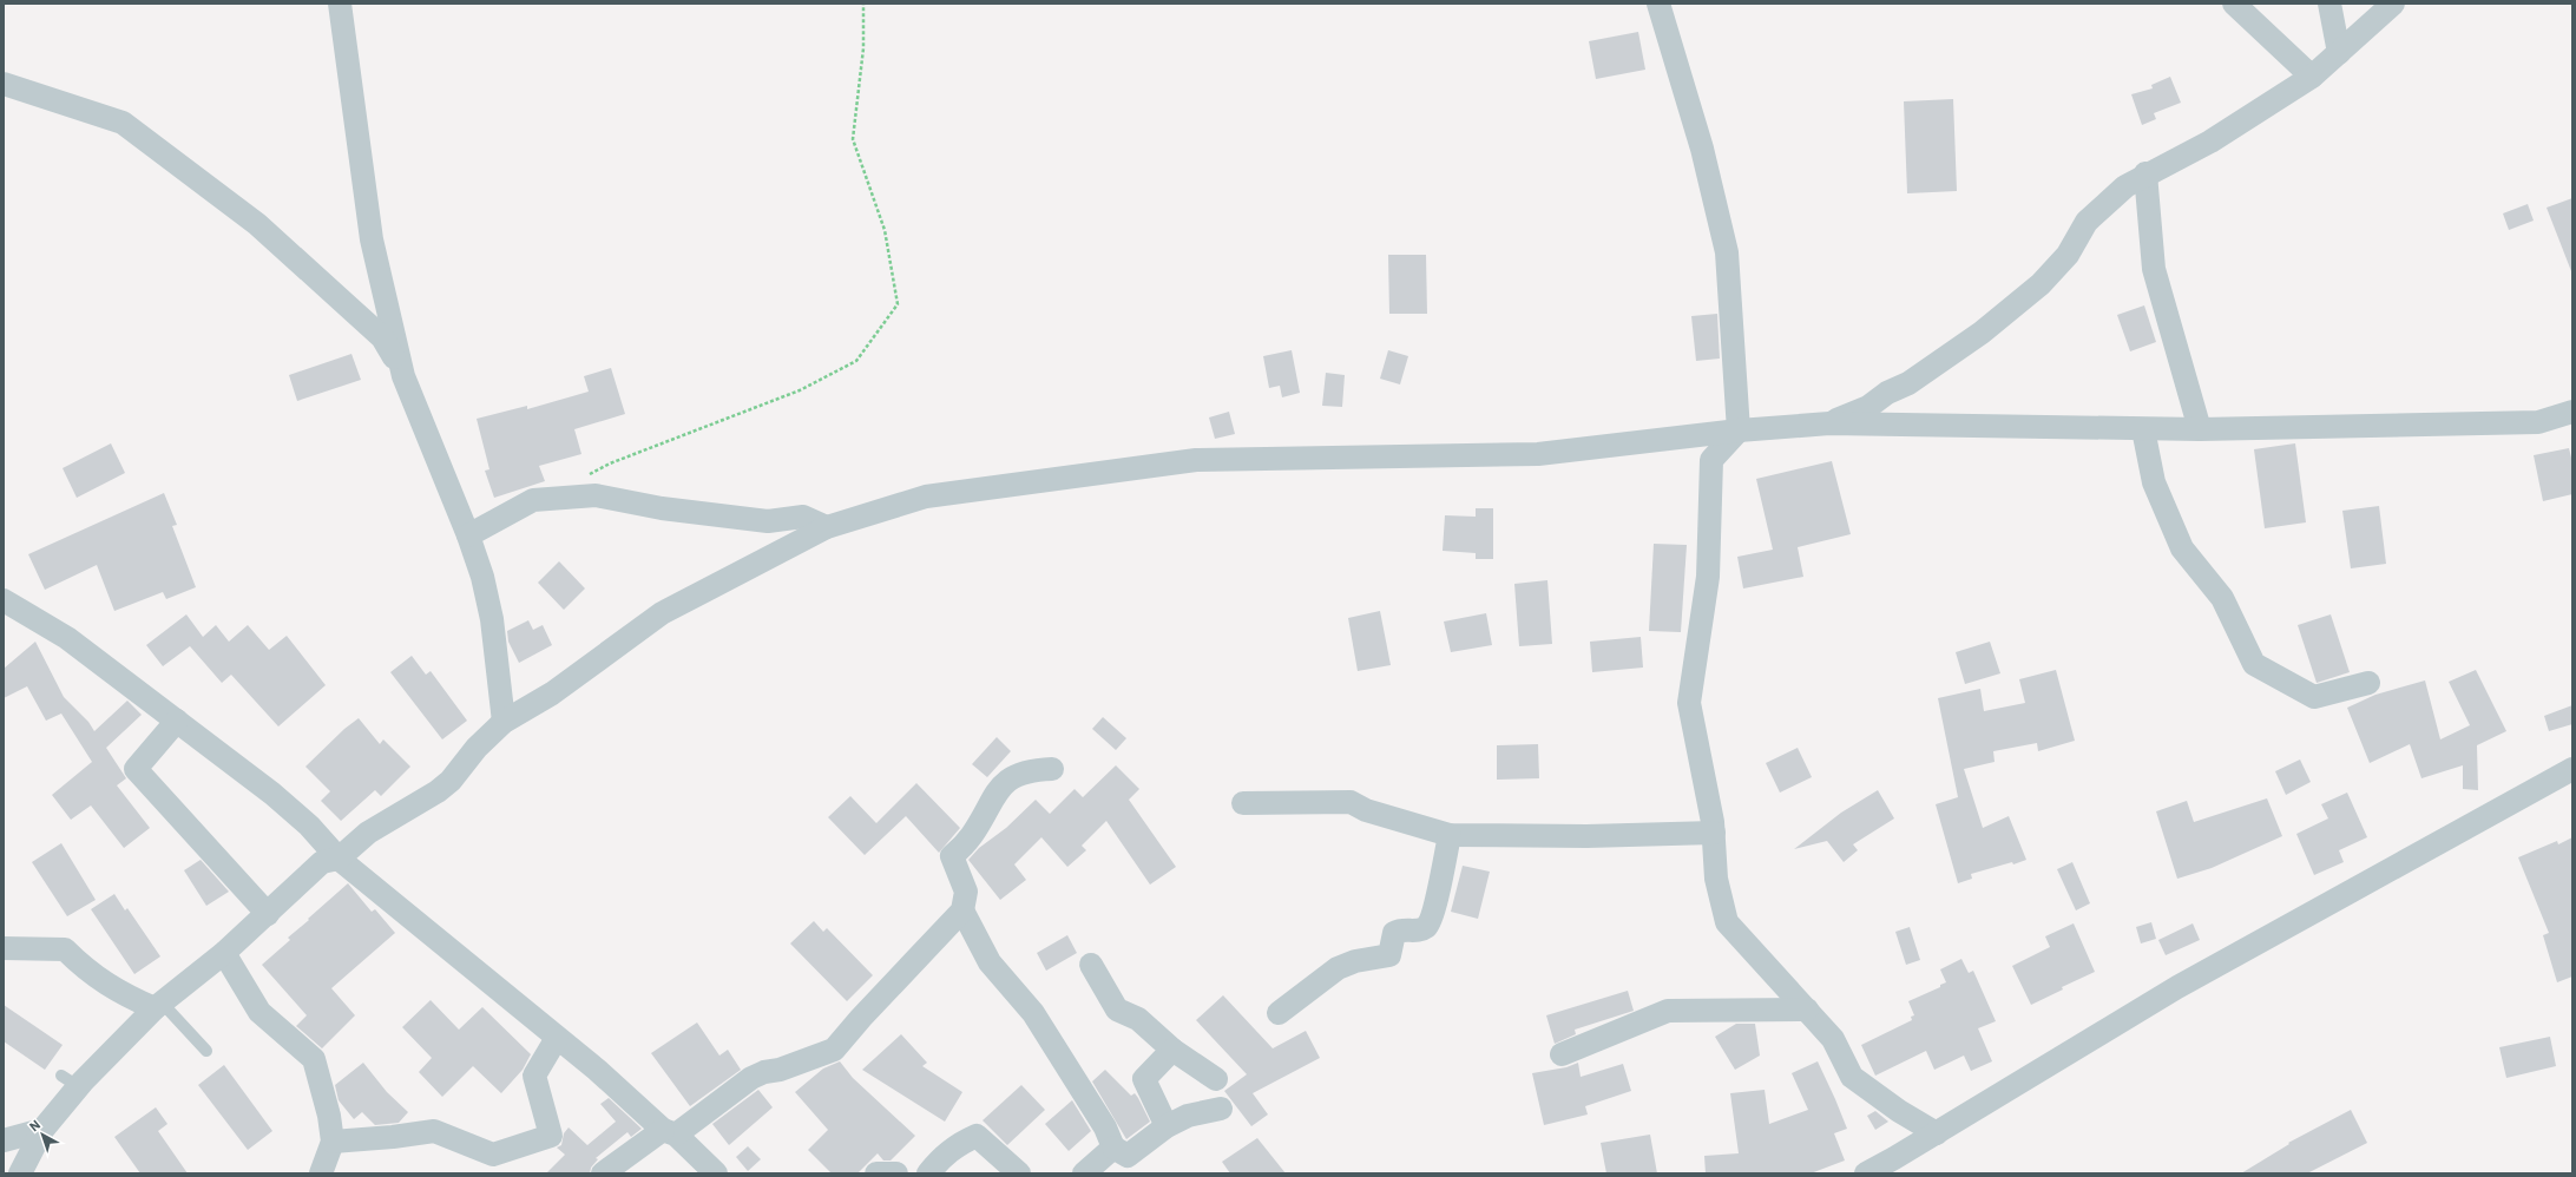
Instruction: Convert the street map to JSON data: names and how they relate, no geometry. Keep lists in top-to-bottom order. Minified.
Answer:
{"north":"top left"}
